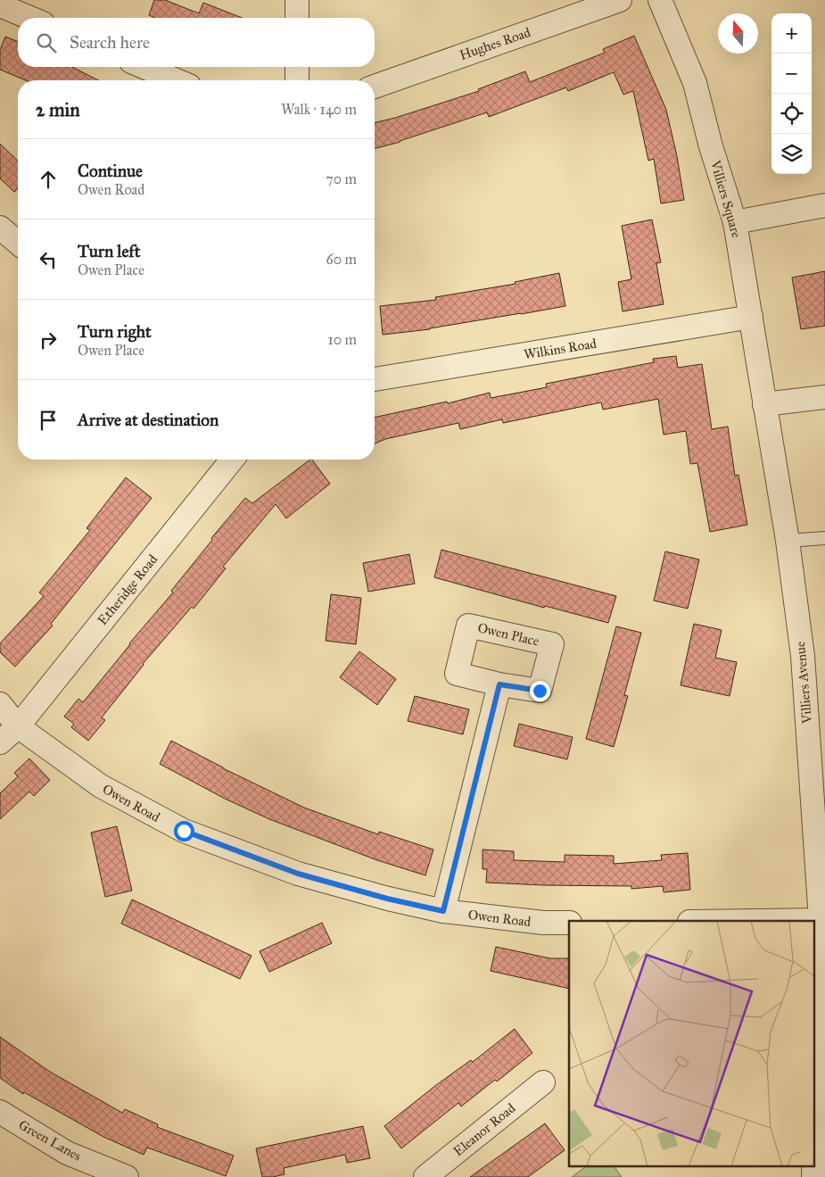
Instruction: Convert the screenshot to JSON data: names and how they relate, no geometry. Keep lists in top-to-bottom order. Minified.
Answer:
{"streets":{"street":["Hughes Road","Villiers Square","Wilkins Road","Etheridge Road","Villiers Avenue","Owen Road","Eleanor Road","Green Lanes"]},"crossings":[["Villiers Square","Wilkins Road"],["Villiers Square","Villiers Avenue"],["Etheridge Road","Owen Road"]],"north":"top","page":{"map_buttons":["+","−"],"search":"Search here","heading":["2 min","Walk · 140 m"],"list":[["Continue","Owen Road","70 m"],["Turn left","Owen Place","60 m"],["Turn right","Owen Place","10 m"],"Arrive at destination"]}}
